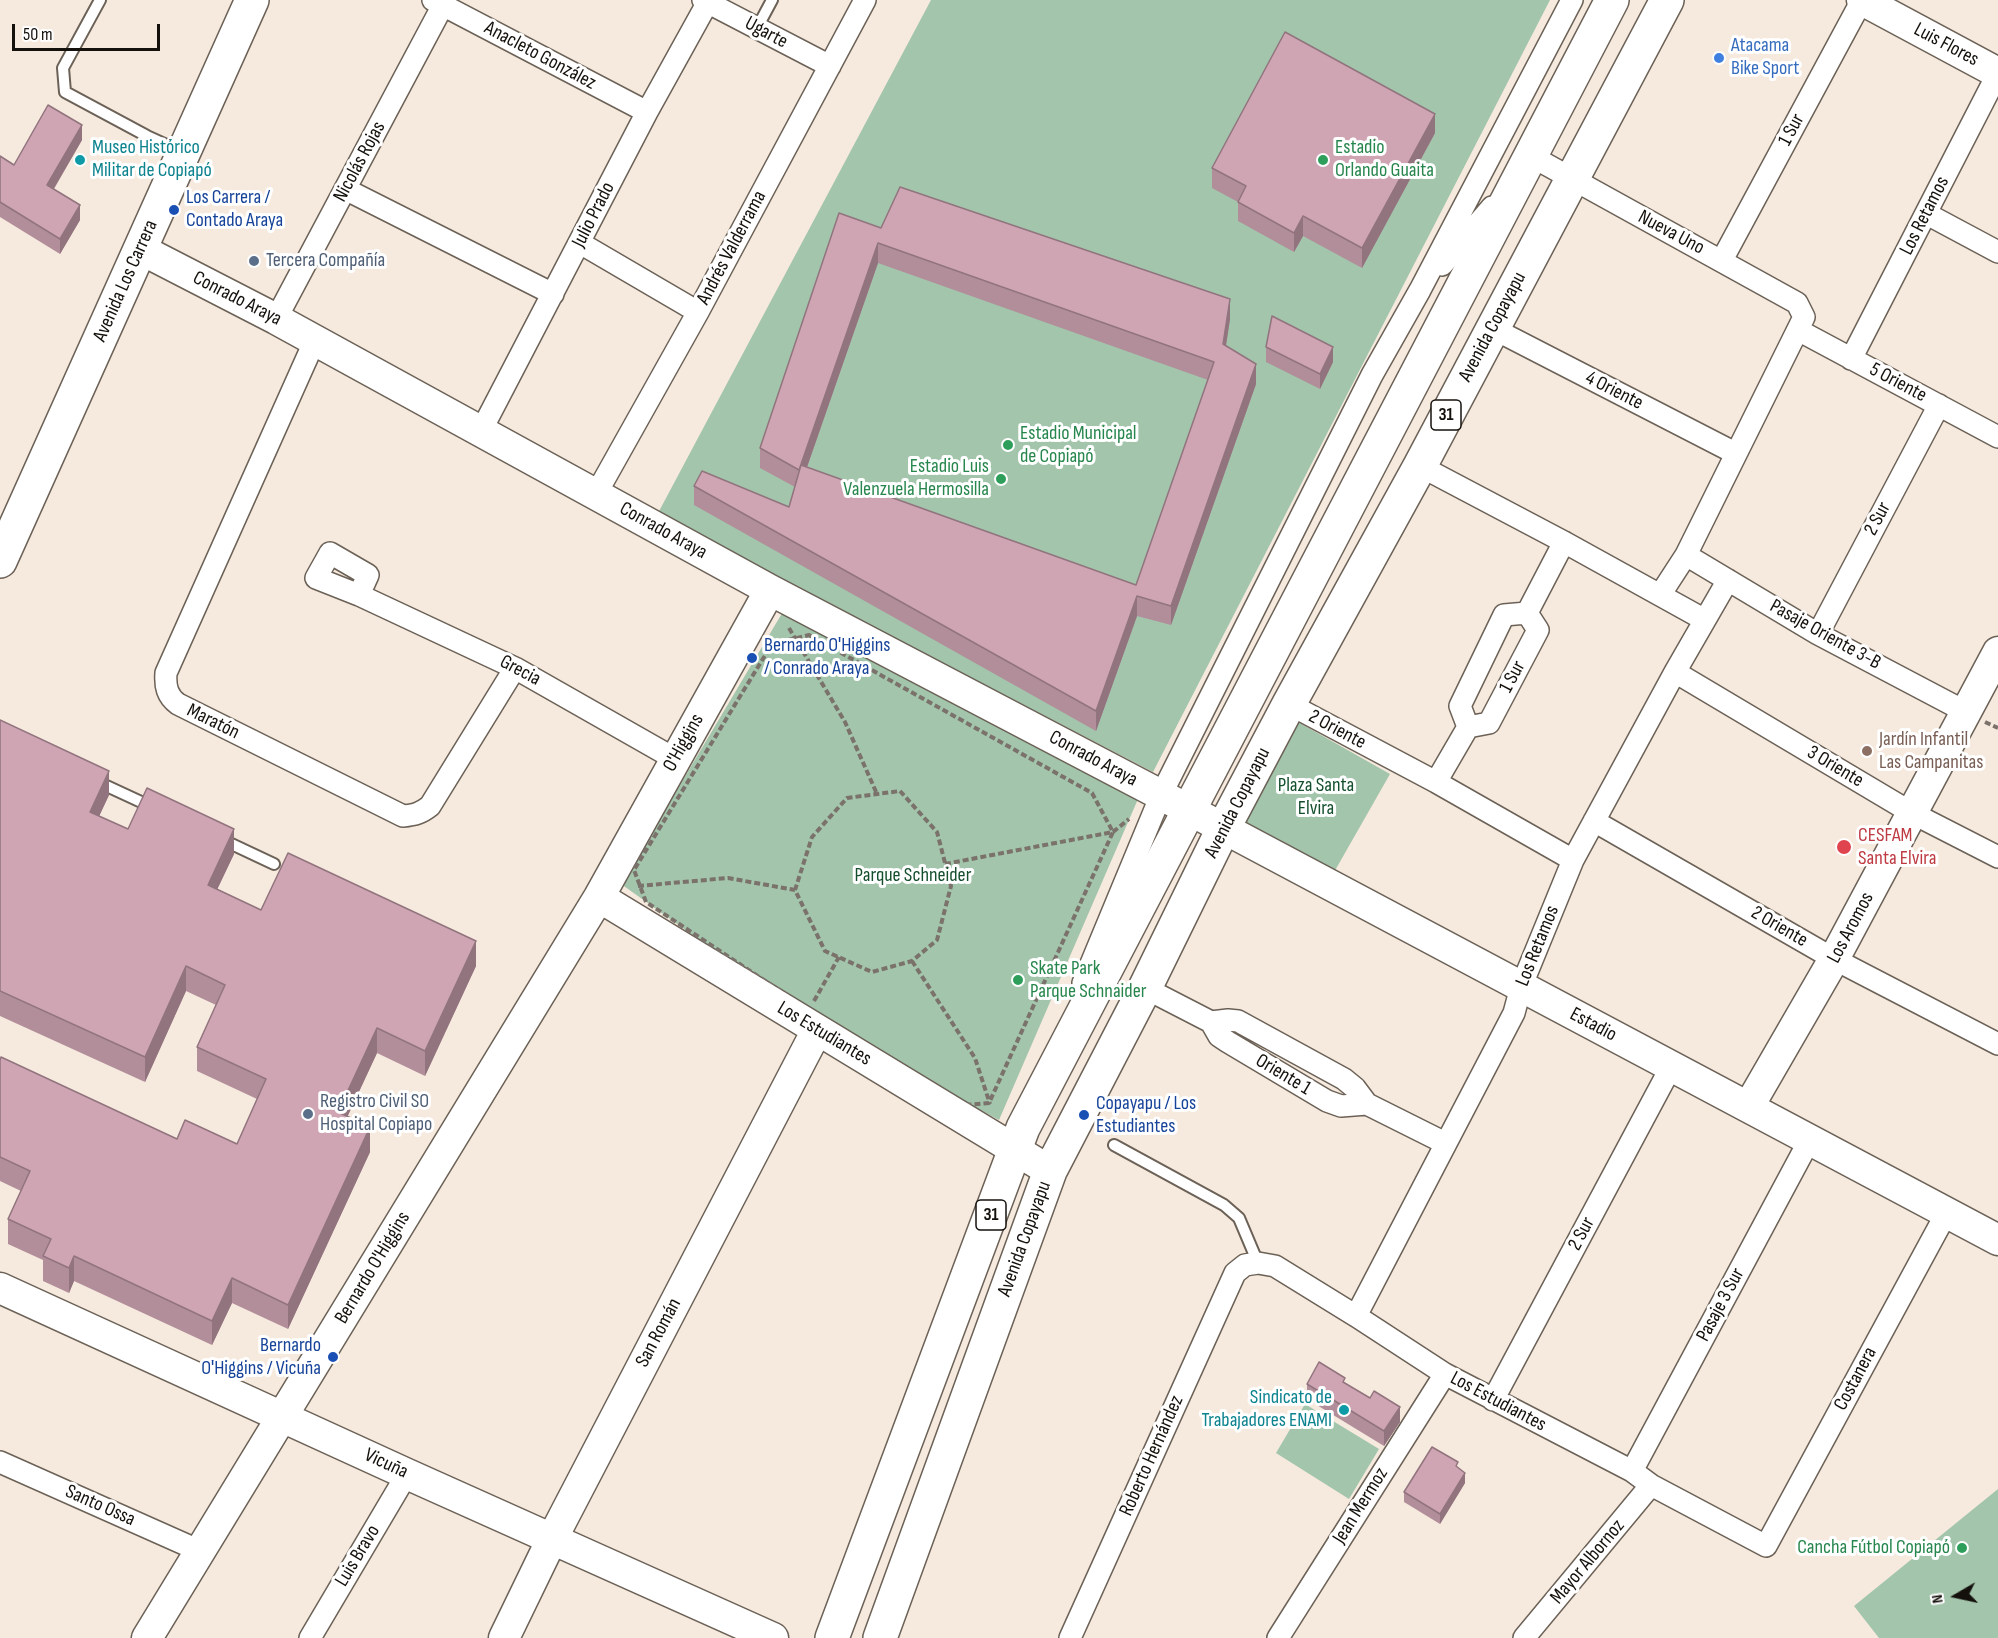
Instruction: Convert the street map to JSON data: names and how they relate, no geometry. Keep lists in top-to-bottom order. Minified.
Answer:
{"streets":{"main road":["Avenida Los Carrera","Avenida Copayapu","31"],"street":["Ugarte","Luis Flores","Anacleto González","1 Sur","Nicolás Rojas","Julio Prado","Los Retamos","Nueva Uno","Andrés Valderrama","Conrado Araya","5 Oriente","4 Oriente","2 Sur","Pasaje Oriente 3-B","Grecia","Maratón","2 Oriente","O'Higgins","3 Oriente","Los Aromos","Estadio","Los Estudiantes","Oriente 1","Bernardo O'Higgins","Pasaje 3 Sur","San Román","Costanera","Roberto Hernández","Vicuña","Santo Ossa","Jean Mermoz","Luis Bravo","Mayor Albornoz"]},"crossings":[["Ugarte","Julio Prado"],["Ugarte","Andrés Valderrama"],["Luis Flores","1 Sur"],["Luis Flores","Los Retamos"],["Anacleto González","Nicolás Rojas"],["Anacleto González","Julio Prado"],["1 Sur","Nueva Uno"],["Nicolás Rojas","Conrado Araya"],["Julio Prado","Conrado Araya"],["Los Retamos","5 Oriente"],["Los Retamos","Pasaje Oriente 3-B"],["Los Retamos","2 Oriente"],["Los Retamos","3 Oriente"],["Los Retamos","Estadio"],["Los Retamos","Los Estudiantes"],["Los Retamos","Oriente 1"],["Nueva Uno","Avenida Copayapu"],["Nueva Uno","5 Oriente"],["Andrés Valderrama","Conrado Araya"],["Avenida Los Carrera","Conrado Araya"],["Conrado Araya","Avenida Copayapu"],["Conrado Araya","Maratón"],["Conrado Araya","O'Higgins"],["Conrado Araya","Estadio"],["Avenida Copayapu","4 Oriente"],["Avenida Copayapu","2 Oriente"],["Avenida Copayapu","Estadio"],["Avenida Copayapu","Los Estudiantes"],["Avenida Copayapu","Oriente 1"],["5 Oriente","2 Sur"],["2 Sur","Pasaje Oriente 3-B"],["2 Sur","Estadio"],["2 Sur","Los Estudiantes"],["Pasaje Oriente 3-B","Los Aromos"],["Grecia","Maratón"],["Grecia","O'Higgins"],["2 Oriente","Los Aromos"],["O'Higgins","Los Estudiantes"],["O'Higgins","Bernardo O'Higgins"],["3 Oriente","Los Aromos"],["Los Aromos","Estadio"],["Estadio","Pasaje 3 Sur"],["Estadio","Costanera"],["Los Estudiantes","Bernardo O'Higgins"],["Los Estudiantes","Pasaje 3 Sur"],["Los Estudiantes","San Román"],["Los Estudiantes","Costanera"],["Los Estudiantes","Roberto Hernández"],["Los Estudiantes","Jean Mermoz"],["Los Estudiantes","Mayor Albornoz"],["Bernardo O'Higgins","Vicuña"],["Bernardo O'Higgins","Santo Ossa"],["San Román","Vicuña"],["Vicuña","Luis Bravo"]],"parks":["Plaza Santa Elvira","Parque Schneider"],"places":["Atacama Bike Sport","Museo Histórico Militar de Copiapó","Estadio Orlando Guaita","Los Carrera / Contado Araya","Tercera Compañía","Estadio Municipal de Copiapó","Estadio Luis Valenzuela Hermosilla","Bernardo O'Higgins / Conrado Araya","Jardín Infantil Las Campanitas","CESFAM Santa Elvira","Skate Park Parque Schnaider","Registro Civil SO Hospital Copiapo","Copayapu / Los Estudiantes","Bernardo O'Higgins / Vicuña","Sindicato de Trabajadores ENAMI","Cancha Fútbol Copiapó"],"scale_bar":"50 m","north":"left"}
